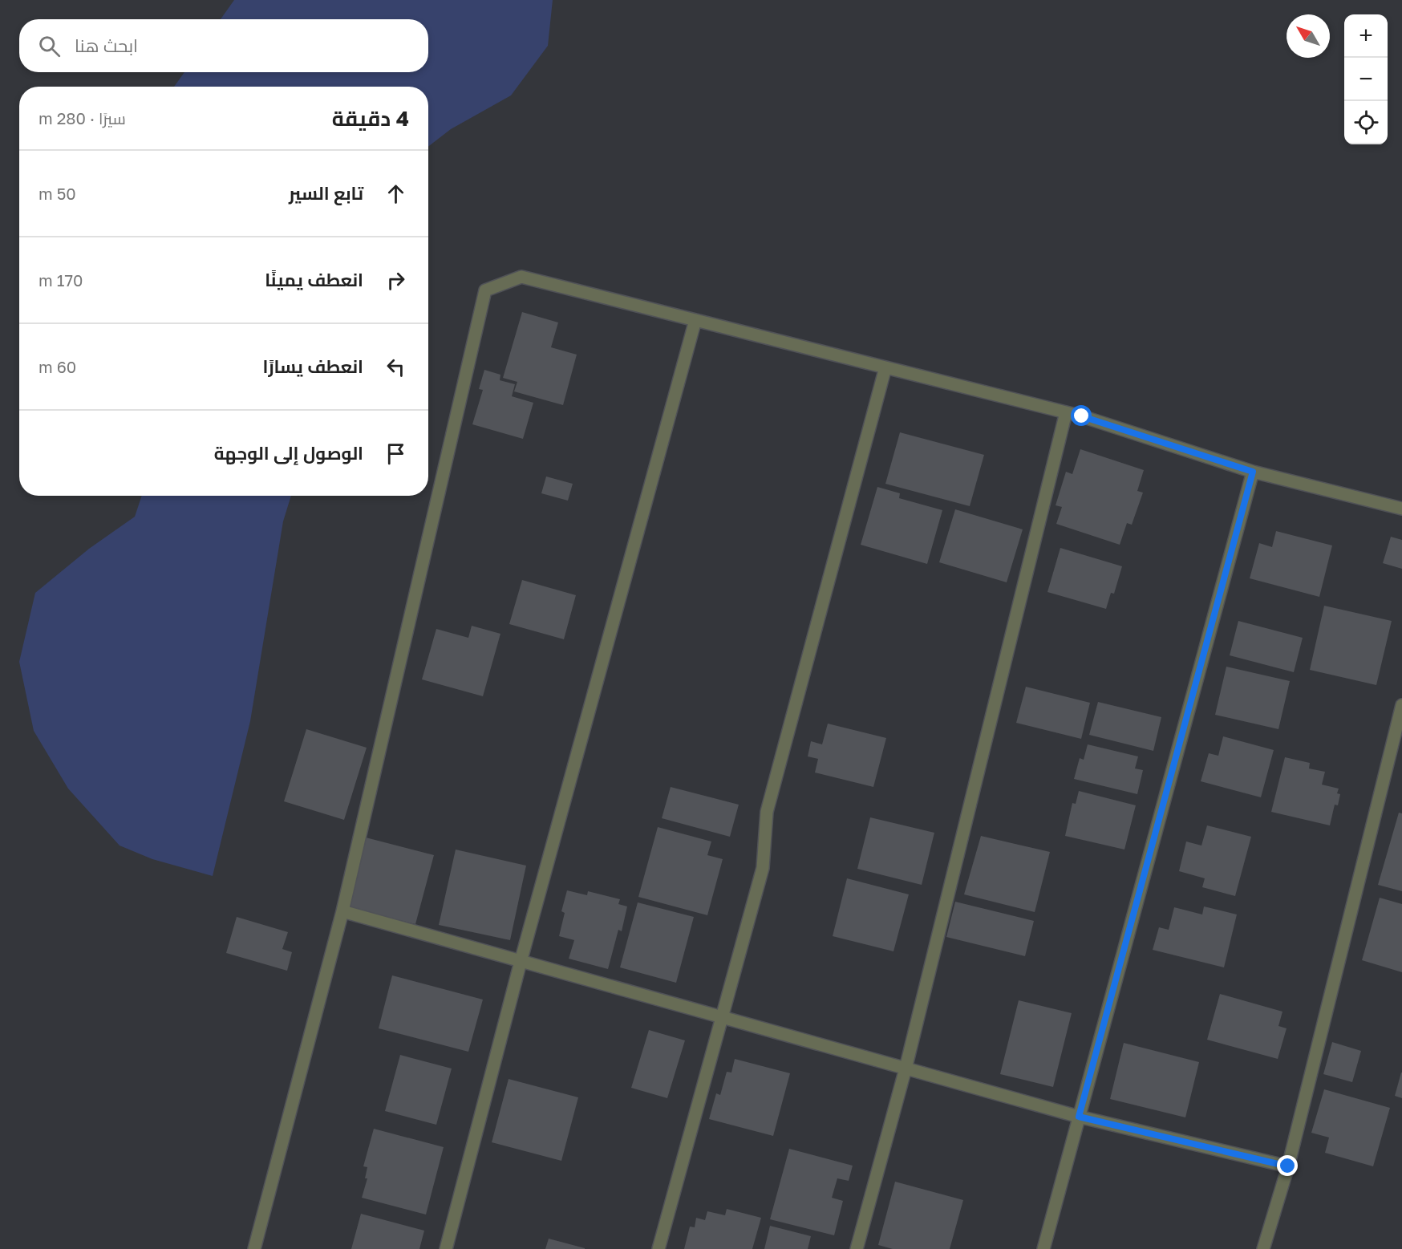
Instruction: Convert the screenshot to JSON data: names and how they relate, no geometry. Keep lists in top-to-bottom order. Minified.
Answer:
{"north":"top left","page":{"map_buttons":["+","−"],"search":"ابحث هنا","heading":["4 دقيقة","سيرًا · 280 m"],"list":[["تابع السير","50 m"],["انعطف يمينًا","170 m"],["انعطف يسارًا","60 m"],"الوصول إلى الوجهة"]}}
